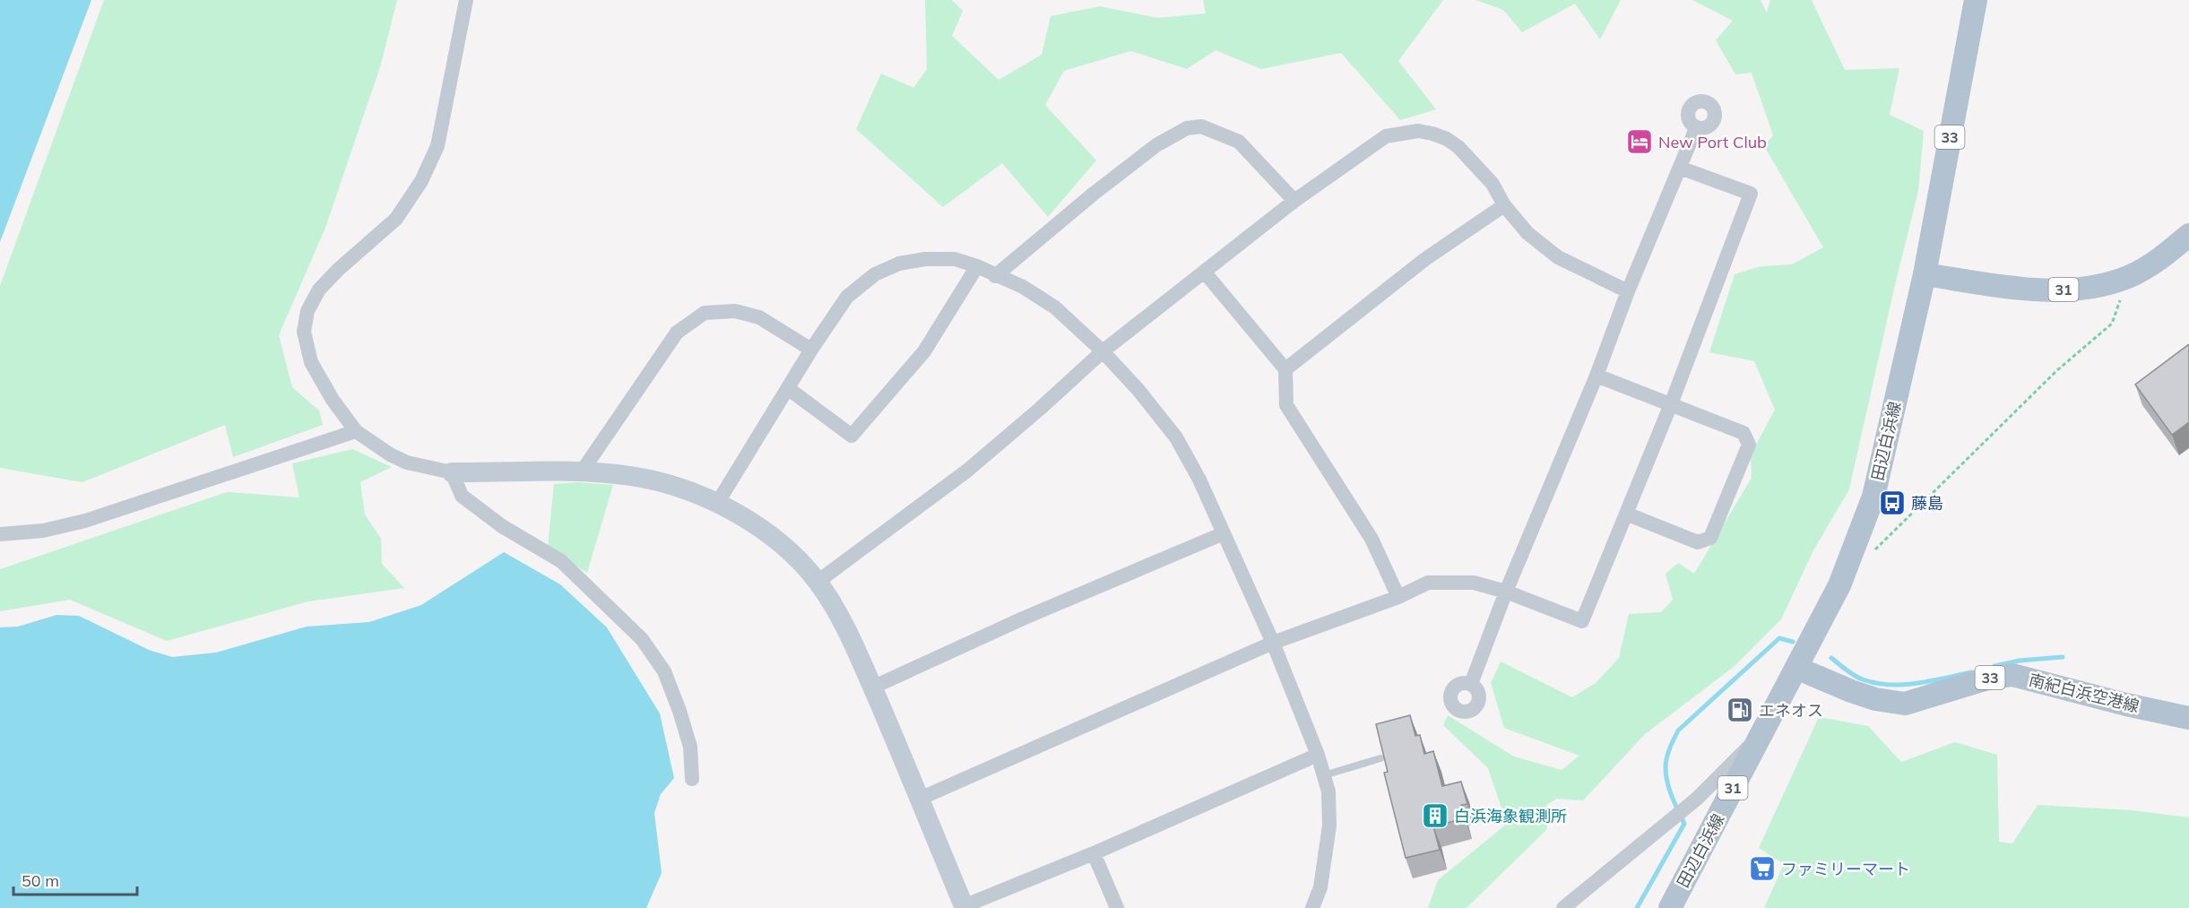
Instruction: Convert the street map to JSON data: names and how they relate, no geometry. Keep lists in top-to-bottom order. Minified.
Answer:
{"streets":{"main road":["33","31","田辺白浜線","南紀白浜空港線"]},"crossings":[["33","31"],["33","田辺白浜線"],["31","田辺白浜線"],["田辺白浜線","南紀白浜空港線"]],"places":{"hotel":["New Port Club"],"bus stop":["藤島"],"fuel station":["エネオス"],"building":["白浜海象観測所"],"supermarket":["ファミリーマート"]},"scale_bar":"50 m"}
